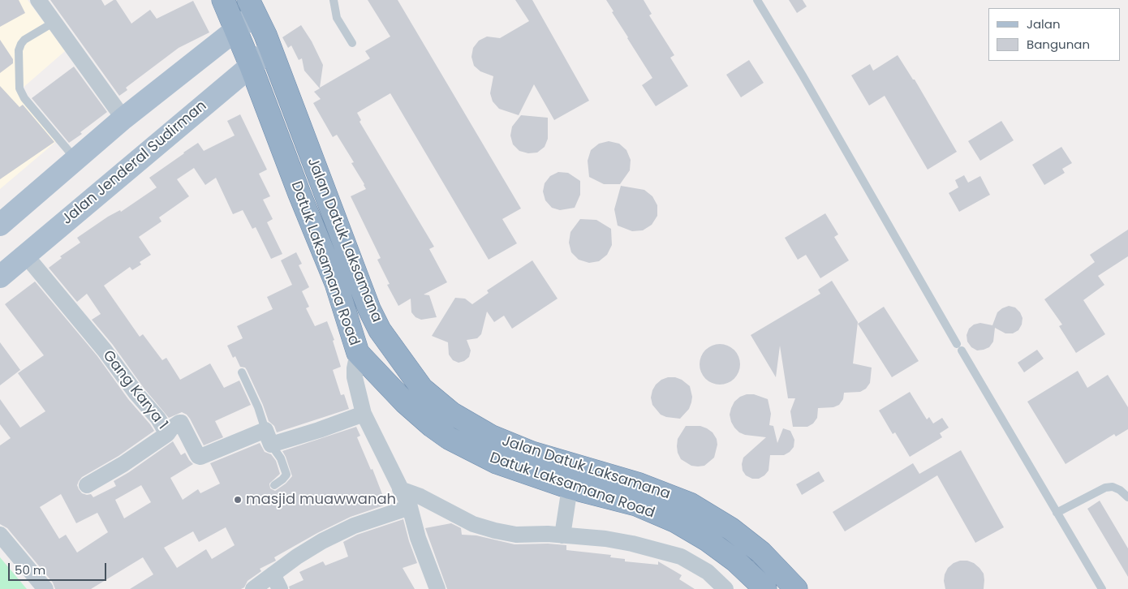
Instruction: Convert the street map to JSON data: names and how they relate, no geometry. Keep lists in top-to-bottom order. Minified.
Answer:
{"streets":{"highway":["Jalan Datuk Laksamana","Datuk Laksamana Road"],"main road":["Jalan Jenderal Sudirman"],"street":["Gang Karya 1"]},"crossings":[["Jalan Jenderal Sudirman","Jalan Datuk Laksamana"],["Jalan Jenderal Sudirman","Datuk Laksamana Road"],["Jalan Jenderal Sudirman","Gang Karya 1"]],"places":["masjid muawwanah"],"legend":["Jalan","Bangunan"],"scale_bar":"50 m"}
